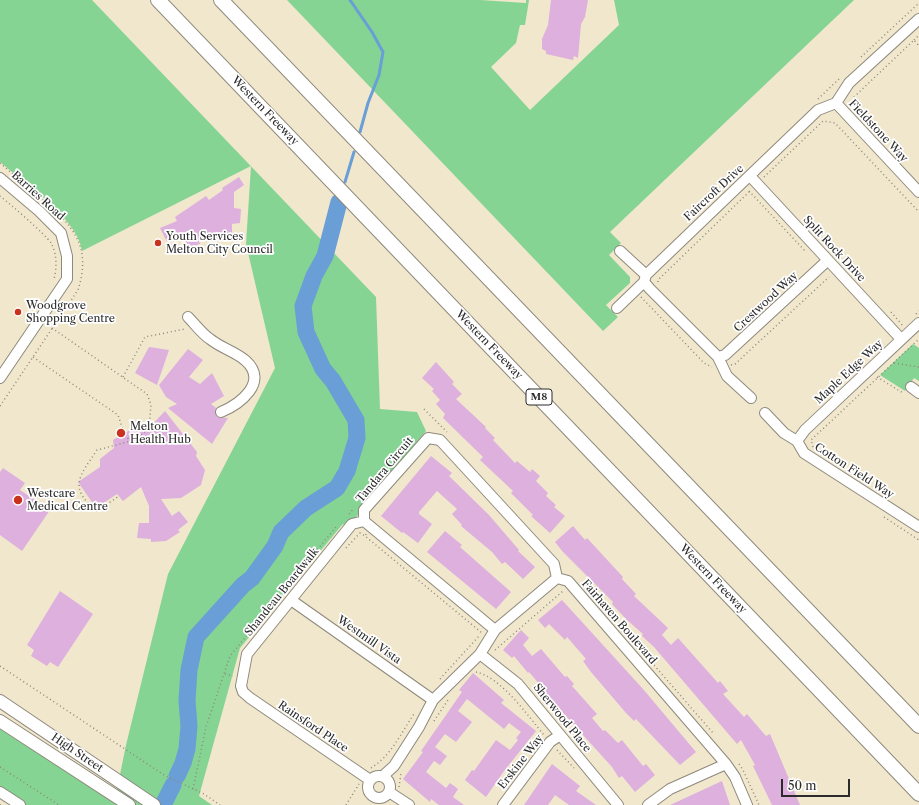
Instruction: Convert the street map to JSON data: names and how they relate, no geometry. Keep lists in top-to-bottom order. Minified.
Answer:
{"streets":{"highway":["Western Freeway","M8"],"main road":["High Street"],"street":["Fieldstone Way","Faircroft Drive","Barries Road","Split Rock Drive","Crestwood Way","Maple Edge Way","Tandara Circuit","Cotton Field Way","Shandeau Boardwalk","Fairhaven Boulevard","Westmill Vista","Sherwood Place","Rainsford Place","Erskine Way"]},"crossings":[["Fieldstone Way","Faircroft Drive"],["Faircroft Drive","Split Rock Drive"],["Split Rock Drive","Crestwood Way"],["Split Rock Drive","Maple Edge Way"],["Maple Edge Way","Cotton Field Way"],["Tandara Circuit","Shandeau Boardwalk"],["Tandara Circuit","Fairhaven Boulevard"],["Shandeau Boardwalk","Westmill Vista"],["Shandeau Boardwalk","Rainsford Place"],["Sherwood Place","Erskine Way"]],"places":["Youth Services Melton City Council","Woodgrove Shopping Centre","Melton Health Hub","Westcare Medical Centre"],"scale_bar":"50 m"}
